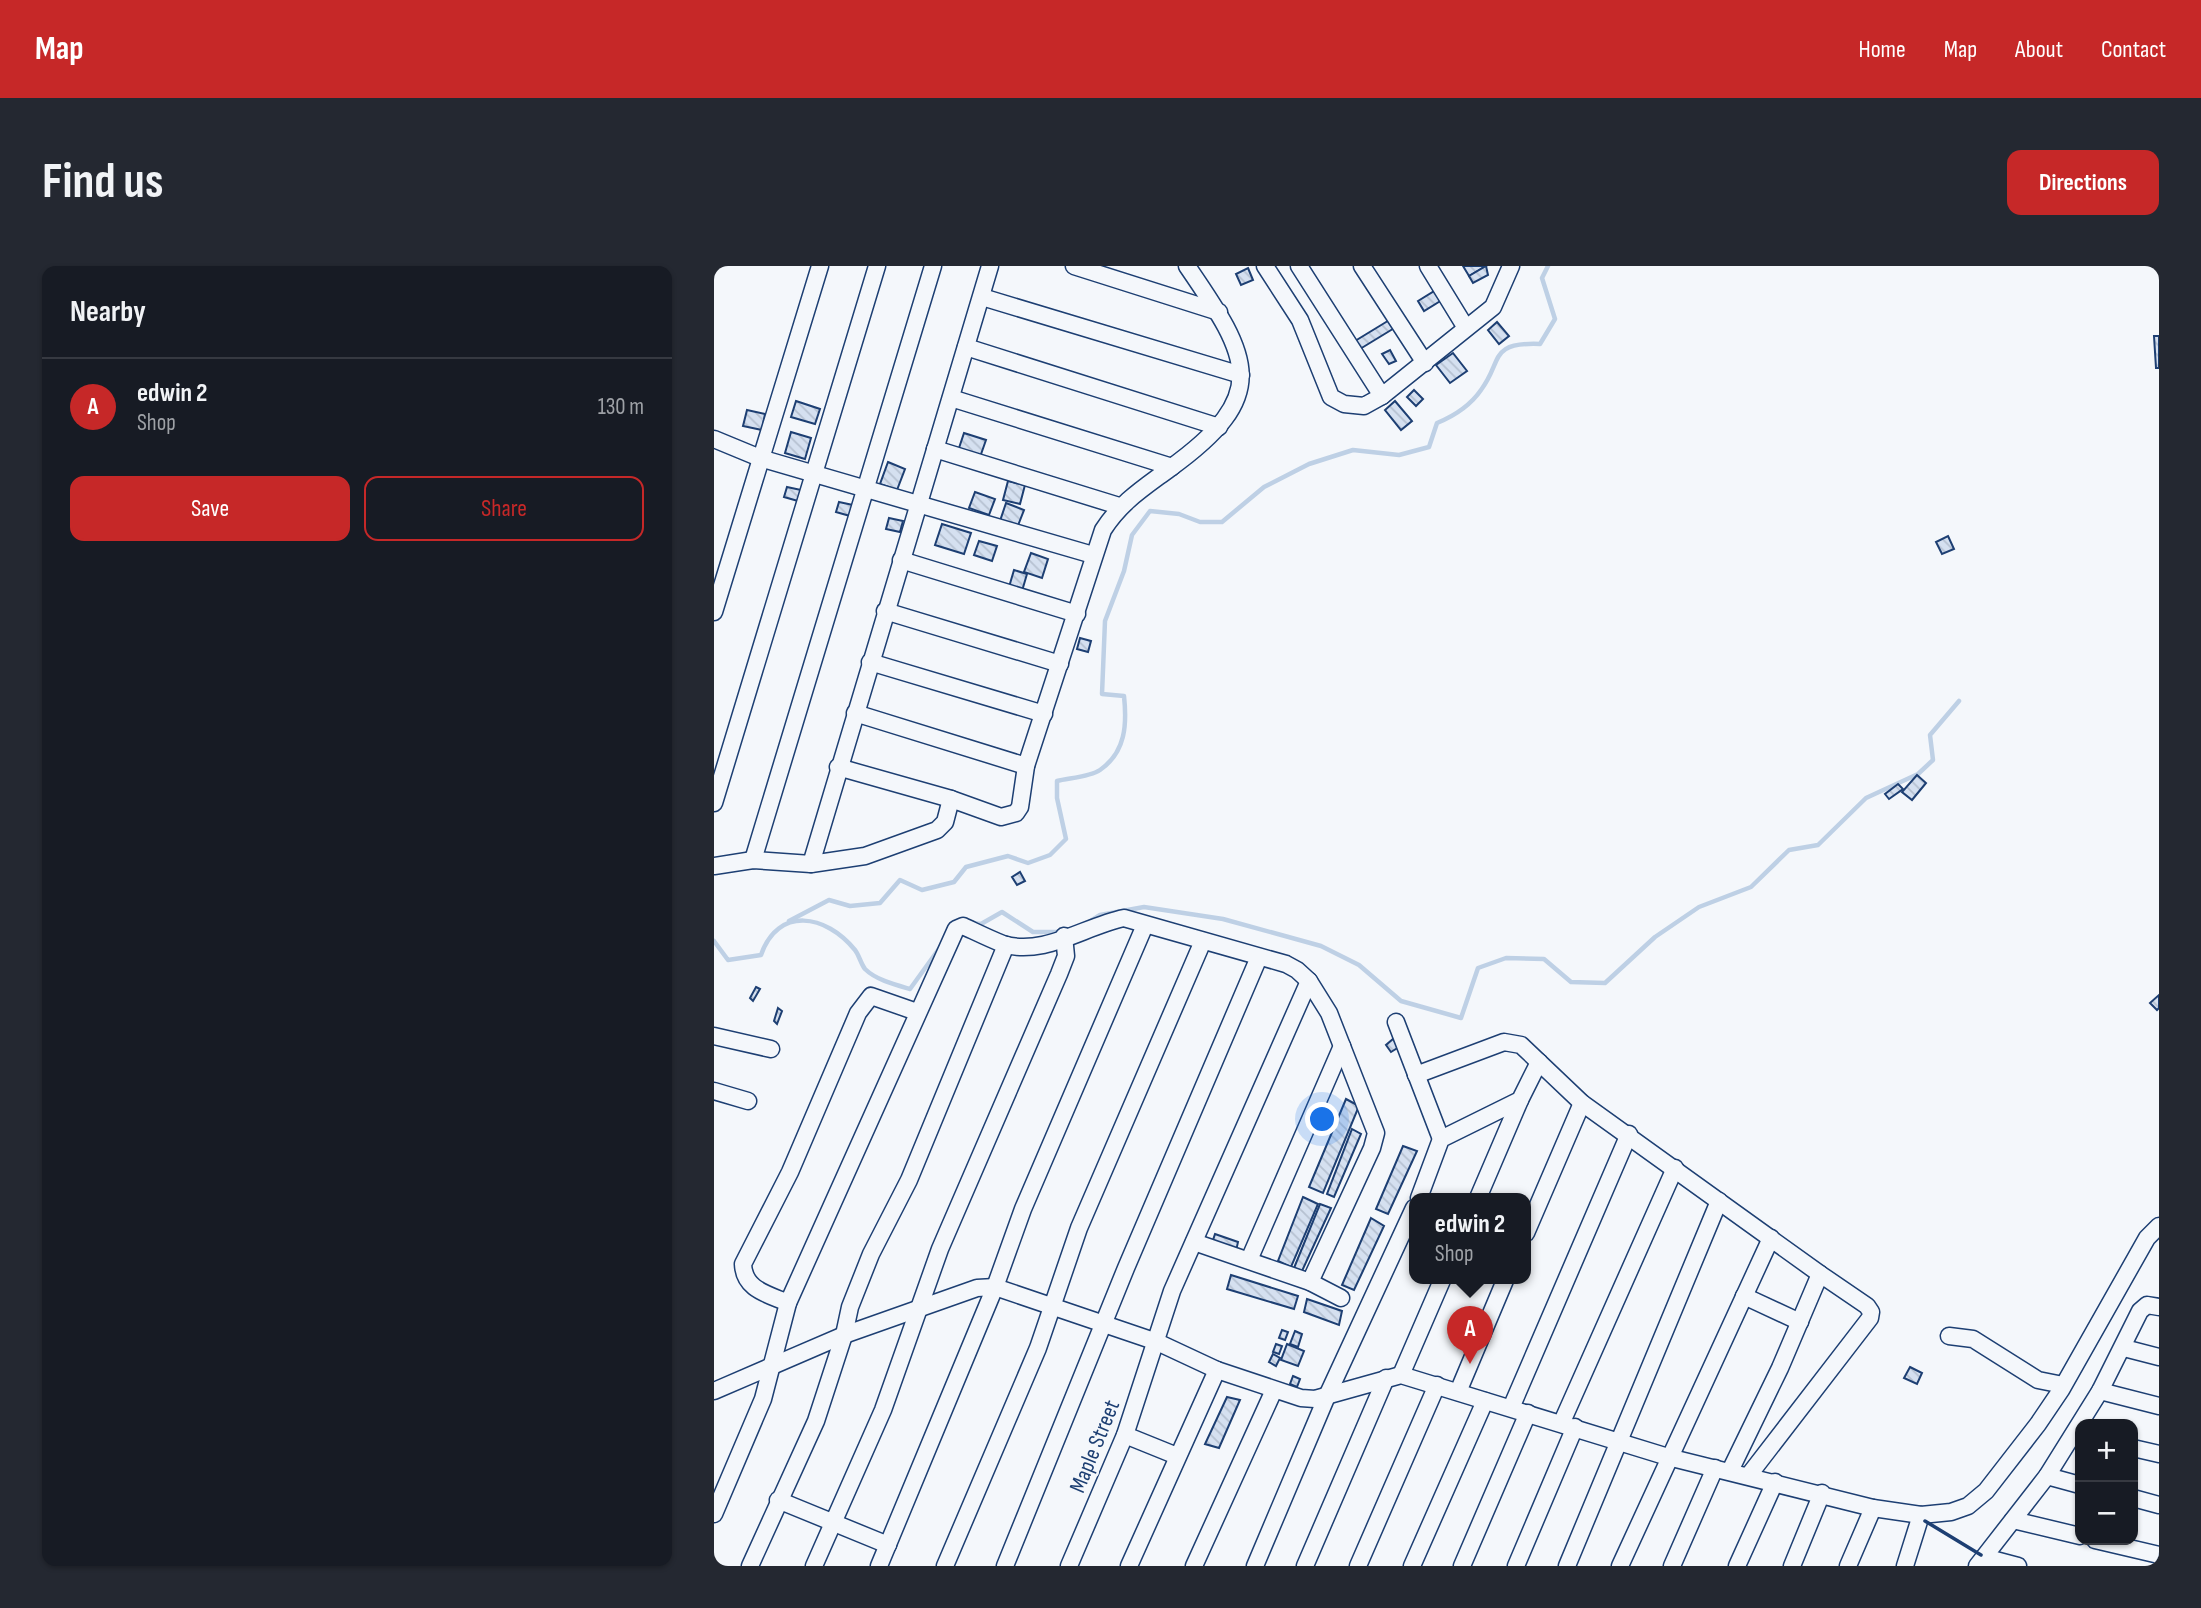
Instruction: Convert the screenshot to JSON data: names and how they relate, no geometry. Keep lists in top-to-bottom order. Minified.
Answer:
{"streets":{"street":["Maple Street"]},"page":{"header":"Map","nav":["Home","Map","About","Contact"],"buttons":["Directions",["Save","Share"]],"title":"Find us","heading":"Nearby","list":[{"mark":"A","name":"edwin 2","note":"Shop","value":"130 m"}],"popup":["edwin 2","Shop"],"pins":"A","map_buttons":["+","−"]}}
